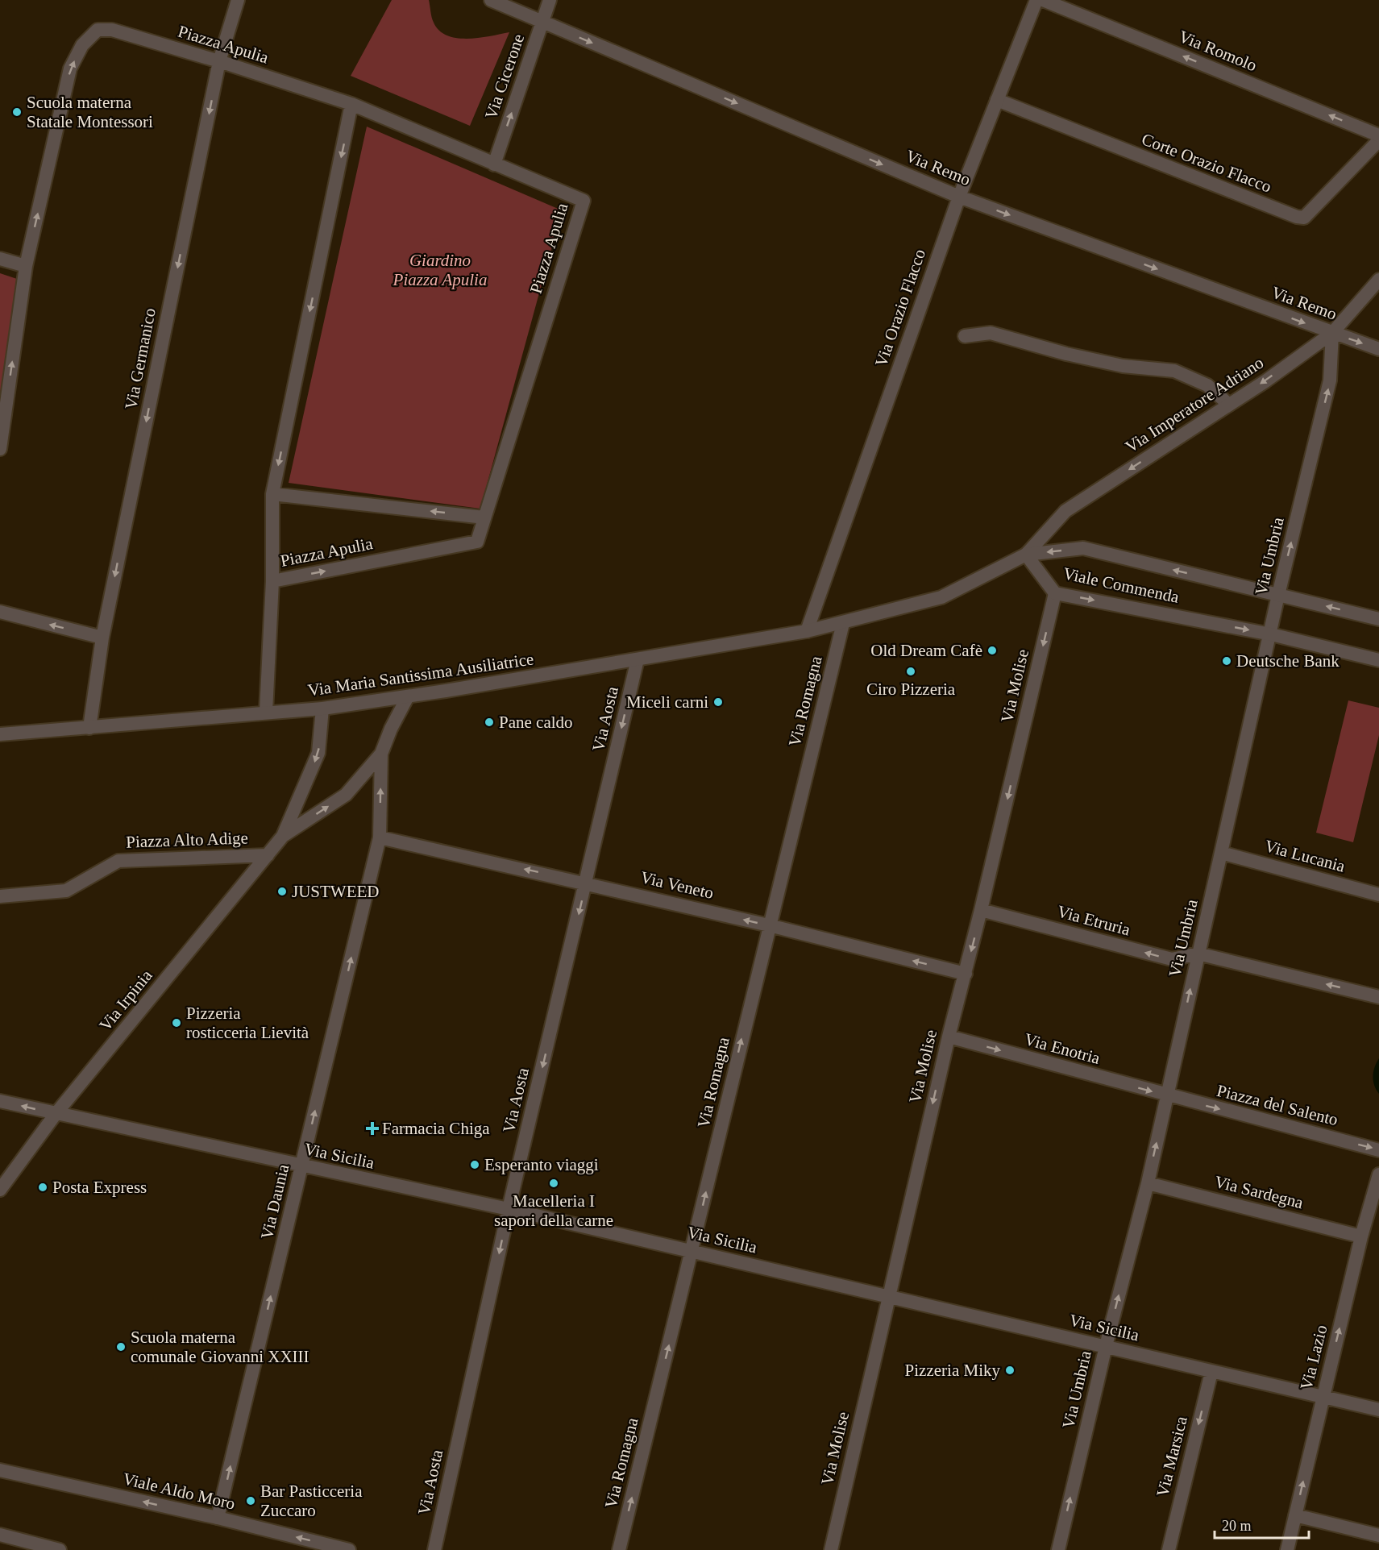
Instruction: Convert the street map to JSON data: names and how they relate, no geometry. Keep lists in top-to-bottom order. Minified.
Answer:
{"streets":{"street":["Piazza Apulia","Via Romolo","Via Cicerone","Corte Orazio Flacco","Via Remo","Via Orazio Flacco","Via Germanico","Via Imperatore Adriano","Via Umbria","Viale Commenda","Via Maria Santissima Ausiliatrice","Via Molise","Via Romagna","Via Aosta","Piazza Alto Adige","Via Lucania","Via Veneto","Via Etruria","Via Irpinia","Via Enotria","Piazza del Salento","Via Sicilia","Via Sardegna","Via Daunia","Via Lazio","Via Marsica","Viale Aldo Moro"]},"crossings":[["Piazza Apulia","Via Cicerone"],["Piazza Apulia","Via Germanico"],["Piazza Apulia","Via Maria Santissima Ausiliatrice"],["Via Cicerone","Via Remo"],["Corte Orazio Flacco","Via Orazio Flacco"],["Via Remo","Via Orazio Flacco"],["Via Remo","Via Imperatore Adriano"],["Via Remo","Via Umbria"],["Via Orazio Flacco","Via Maria Santissima Ausiliatrice"],["Via Germanico","Via Maria Santissima Ausiliatrice"],["Via Imperatore Adriano","Via Umbria"],["Via Imperatore Adriano","Viale Commenda"],["Via Imperatore Adriano","Via Maria Santissima Ausiliatrice"],["Via Umbria","Viale Commenda"],["Via Umbria","Via Lucania"],["Via Umbria","Via Etruria"],["Via Umbria","Via Enotria"],["Via Umbria","Piazza del Salento"],["Via Umbria","Via Sicilia"],["Via Umbria","Via Sardegna"],["Viale Commenda","Via Maria Santissima Ausiliatrice"],["Viale Commenda","Via Molise"],["Via Maria Santissima Ausiliatrice","Via Romagna"],["Via Maria Santissima Ausiliatrice","Via Aosta"],["Via Molise","Via Veneto"],["Via Molise","Via Etruria"],["Via Molise","Via Enotria"],["Via Molise","Via Sicilia"],["Via Romagna","Via Veneto"],["Via Romagna","Via Sicilia"],["Via Aosta","Via Veneto"],["Via Aosta","Via Sicilia"],["Piazza Alto Adige","Via Irpinia"],["Via Veneto","Via Daunia"],["Via Irpinia","Via Sicilia"],["Via Enotria","Piazza del Salento"],["Via Sicilia","Via Daunia"],["Via Sicilia","Via Lazio"],["Via Sicilia","Via Marsica"],["Via Sardegna","Via Lazio"],["Via Daunia","Viale Aldo Moro"]],"one_way":["Via Romolo","Via Cicerone","Via Remo","Via Germanico","Via Imperatore Adriano","Via Umbria","Via Molise","Via Romagna","Via Aosta","Via Veneto","Via Etruria","Via Enotria","Piazza del Salento","Via Daunia","Via Lazio","Via Marsica","Viale Aldo Moro"],"parks":["Giardino Piazza Apulia"],"places":{"other":["Scuola materna Statale Montessori","Old Dream Cafè","Deutsche Bank","Ciro Pizzeria","Miceli carni","Pane caldo","JUSTWEED","Pizzeria rosticceria Lievità","Esperanto viaggi","Macelleria I sapori della carne","Posta Express","Scuola materna comunale Giovanni XXIII","Pizzeria Miky","Bar Pasticceria Zuccaro"],"health":["Farmacia Chiga"]},"scale_bar":"20 m"}
